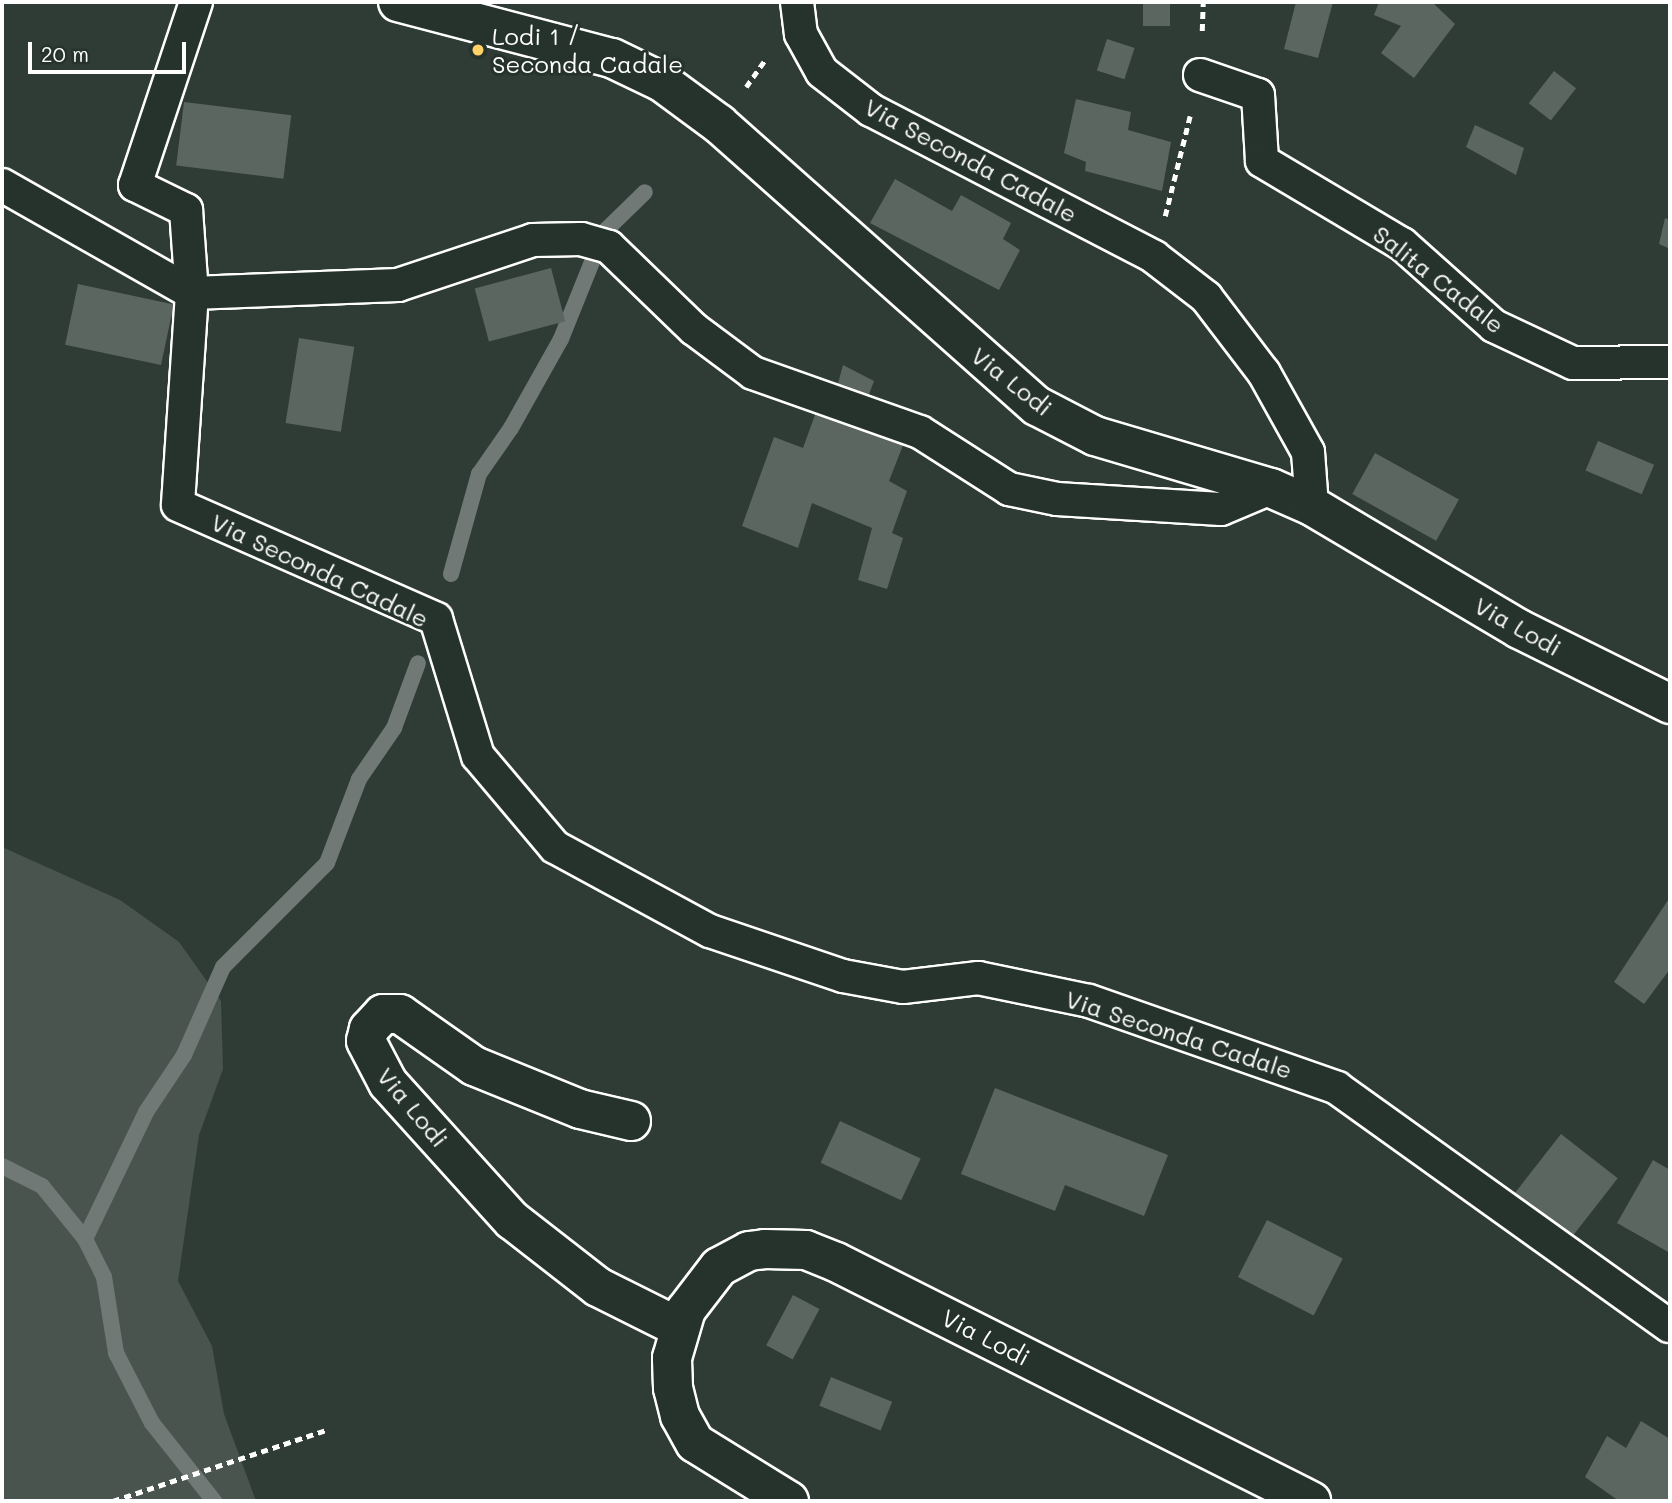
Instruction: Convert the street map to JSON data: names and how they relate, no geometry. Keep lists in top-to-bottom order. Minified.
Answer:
{"streets":{"street":["Via Seconda Cadale","Salita Cadale","Via Lodi"]},"places":["Lodi 1 / Seconda Cadale"],"scale_bar":"20 m"}
